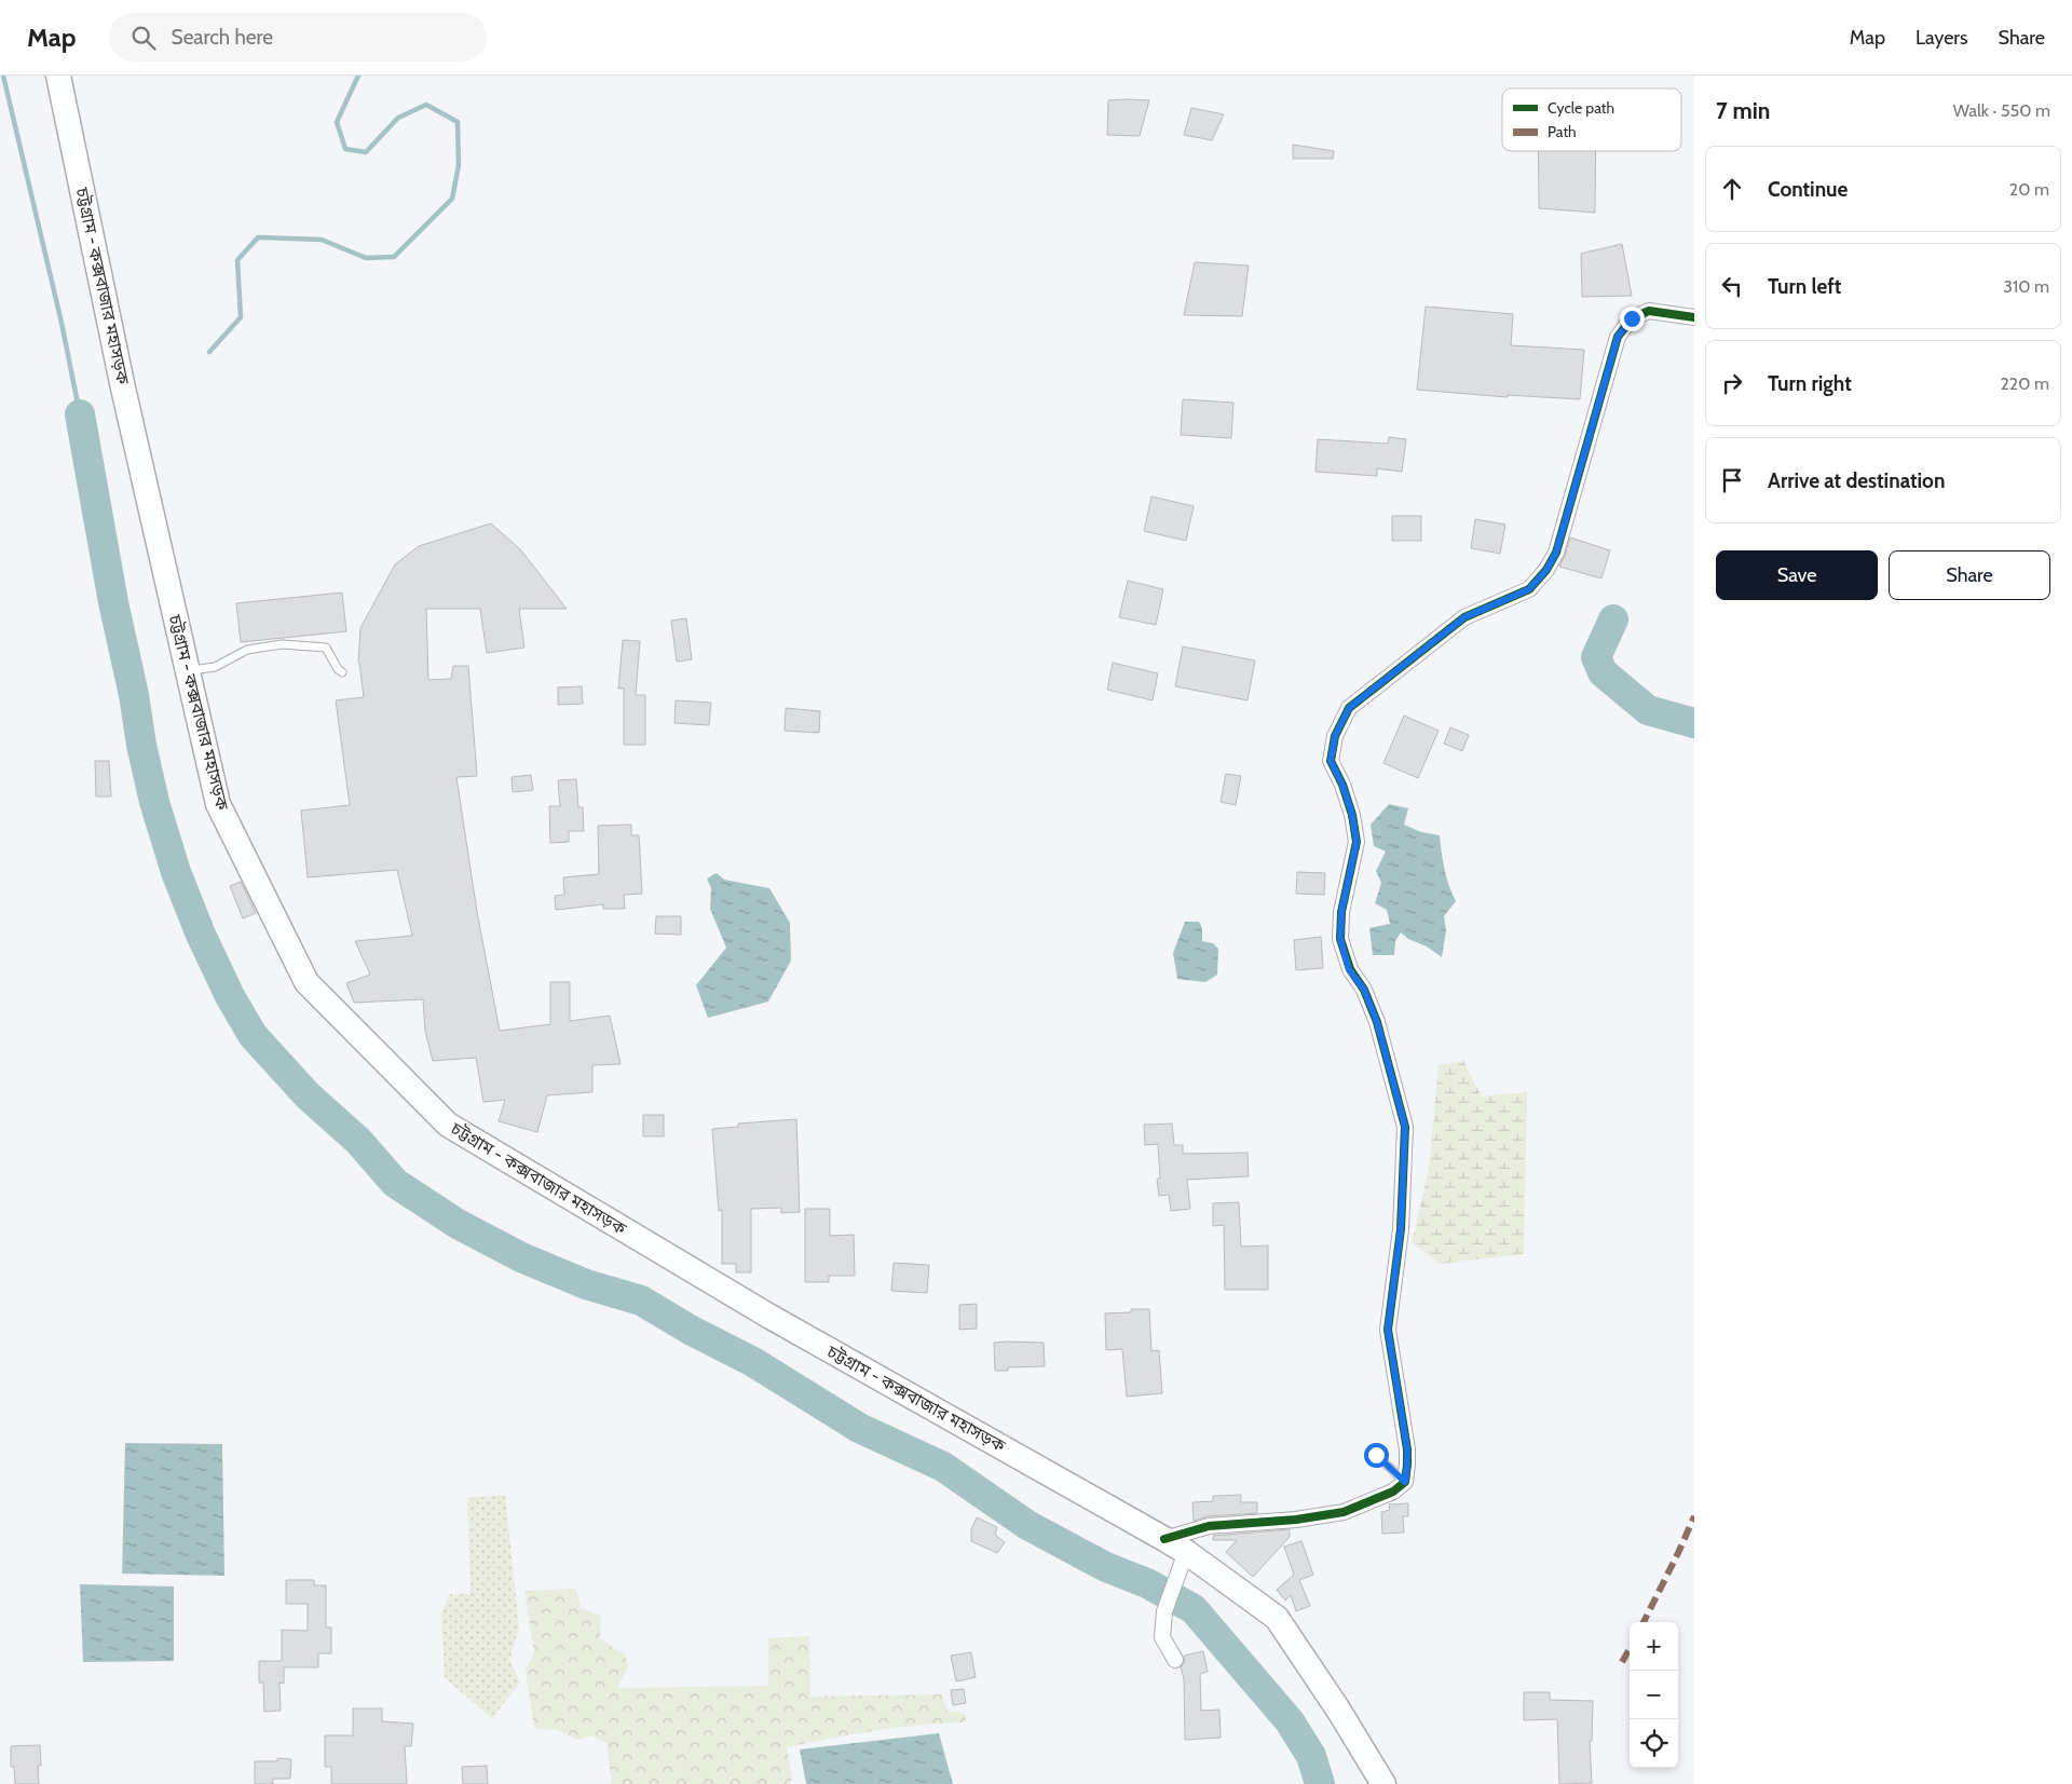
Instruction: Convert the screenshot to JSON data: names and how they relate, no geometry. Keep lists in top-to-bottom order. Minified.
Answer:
{"streets":{"highway":["চট্টগ্রাম - কক্সবাজার মহাসড়ক"]},"legend":["Cycle path","Path"],"page":{"header":"Map","search":"Search here","nav":["Map","Layers","Share"],"heading":["7 min","Walk · 550 m"],"list":[["Continue","20 m"],["Turn left","310 m"],["Turn right","220 m"],"Arrive at destination"],"buttons":["Save","Share"],"map_buttons":["+","−"]}}
